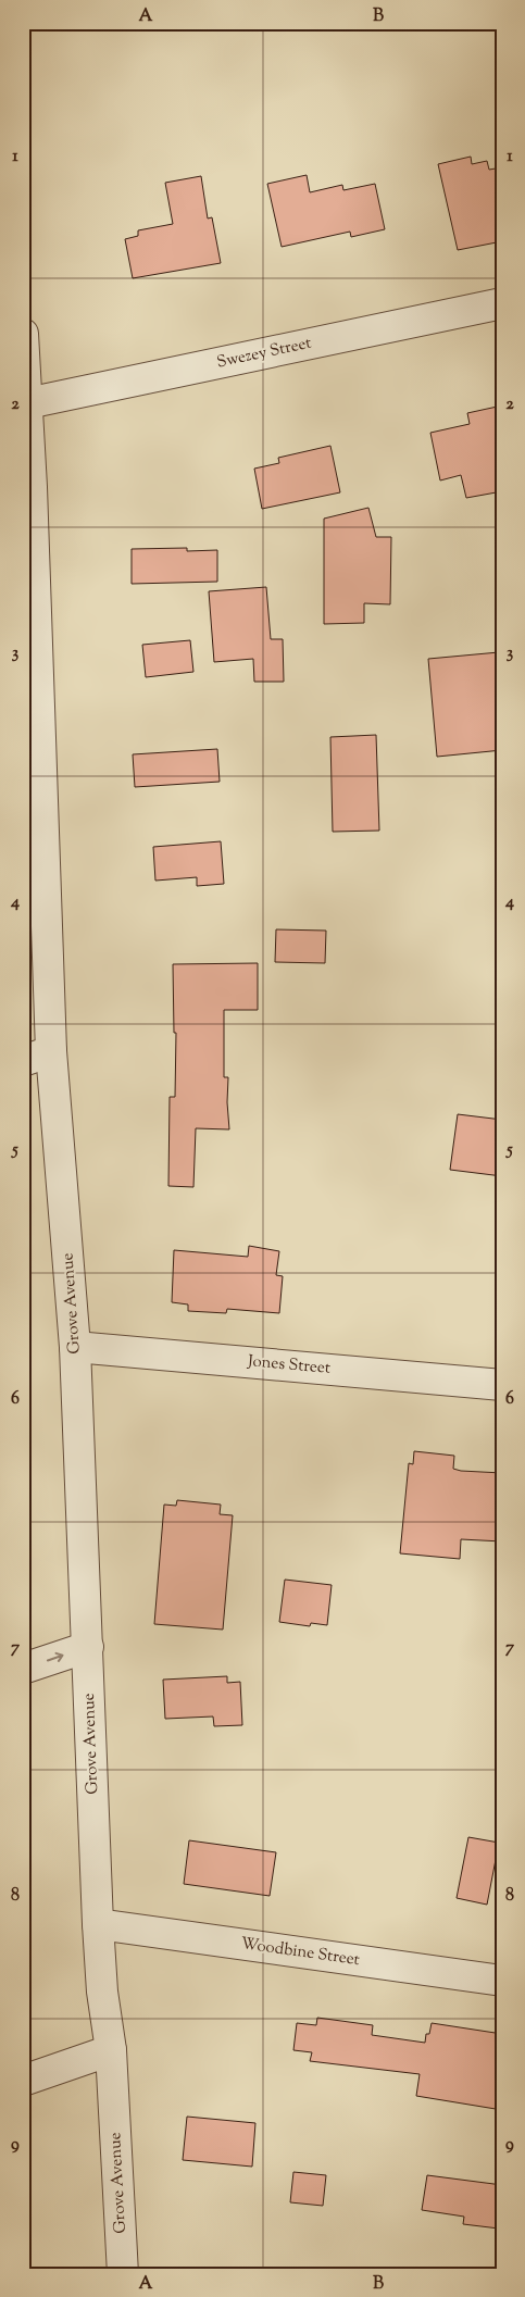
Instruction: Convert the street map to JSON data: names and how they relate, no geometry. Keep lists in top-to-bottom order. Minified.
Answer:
{"streets":{"street":["Swezey Street","Grove Avenue","Jones Street","Woodbine Street"]},"crossings":[["Swezey Street","Grove Avenue"],["Grove Avenue","Jones Street"],["Grove Avenue","Woodbine Street"]],"grid":{"columns":["A","B"],"rows":["1","2","3","4","5","6","7","8","9"]}}
